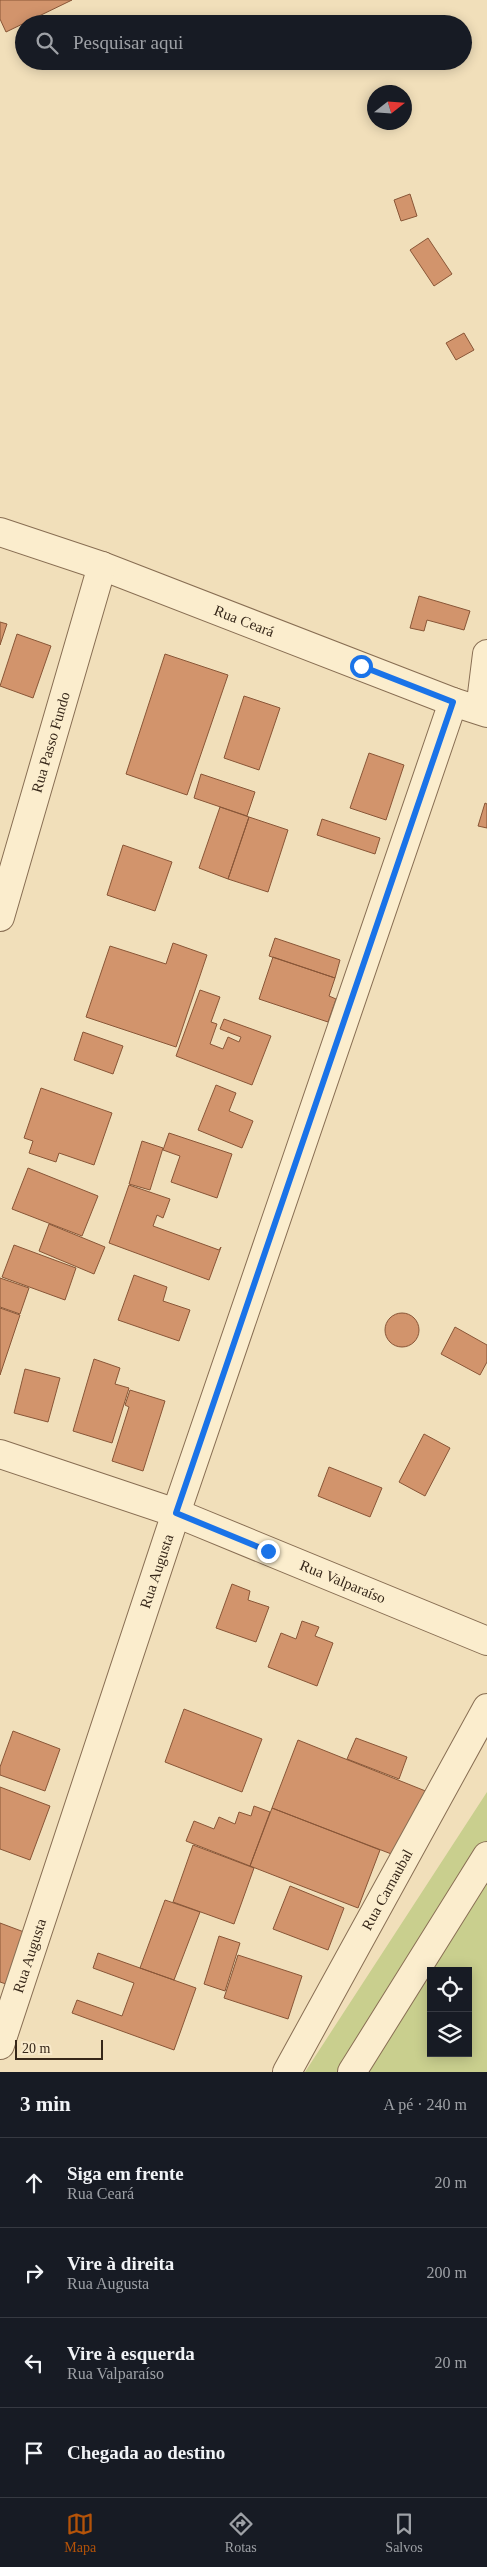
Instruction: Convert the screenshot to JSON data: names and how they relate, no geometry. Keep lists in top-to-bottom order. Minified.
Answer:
{"streets":{"street":["Rua Ceará","Rua Passo Fundo","Rua Augusta","Rua Valparaíso","Rua Carnaubal"]},"crossings":[["Rua Ceará","Rua Passo Fundo"],["Rua Ceará","Rua Augusta"],["Rua Augusta","Rua Valparaíso"]],"scale_bar":"20 m","north":"right","page":{"search":"Pesquisar aqui","scale":"20 m","heading":["3 min","A pé · 240 m"],"list":[["Siga em frente","Rua Ceará","20 m"],["Vire à direita","Rua Augusta","200 m"],["Vire à esquerda","Rua Valparaíso","20 m"],"Chegada ao destino"],"nav":["Mapa","Rotas","Salvos"]}}
